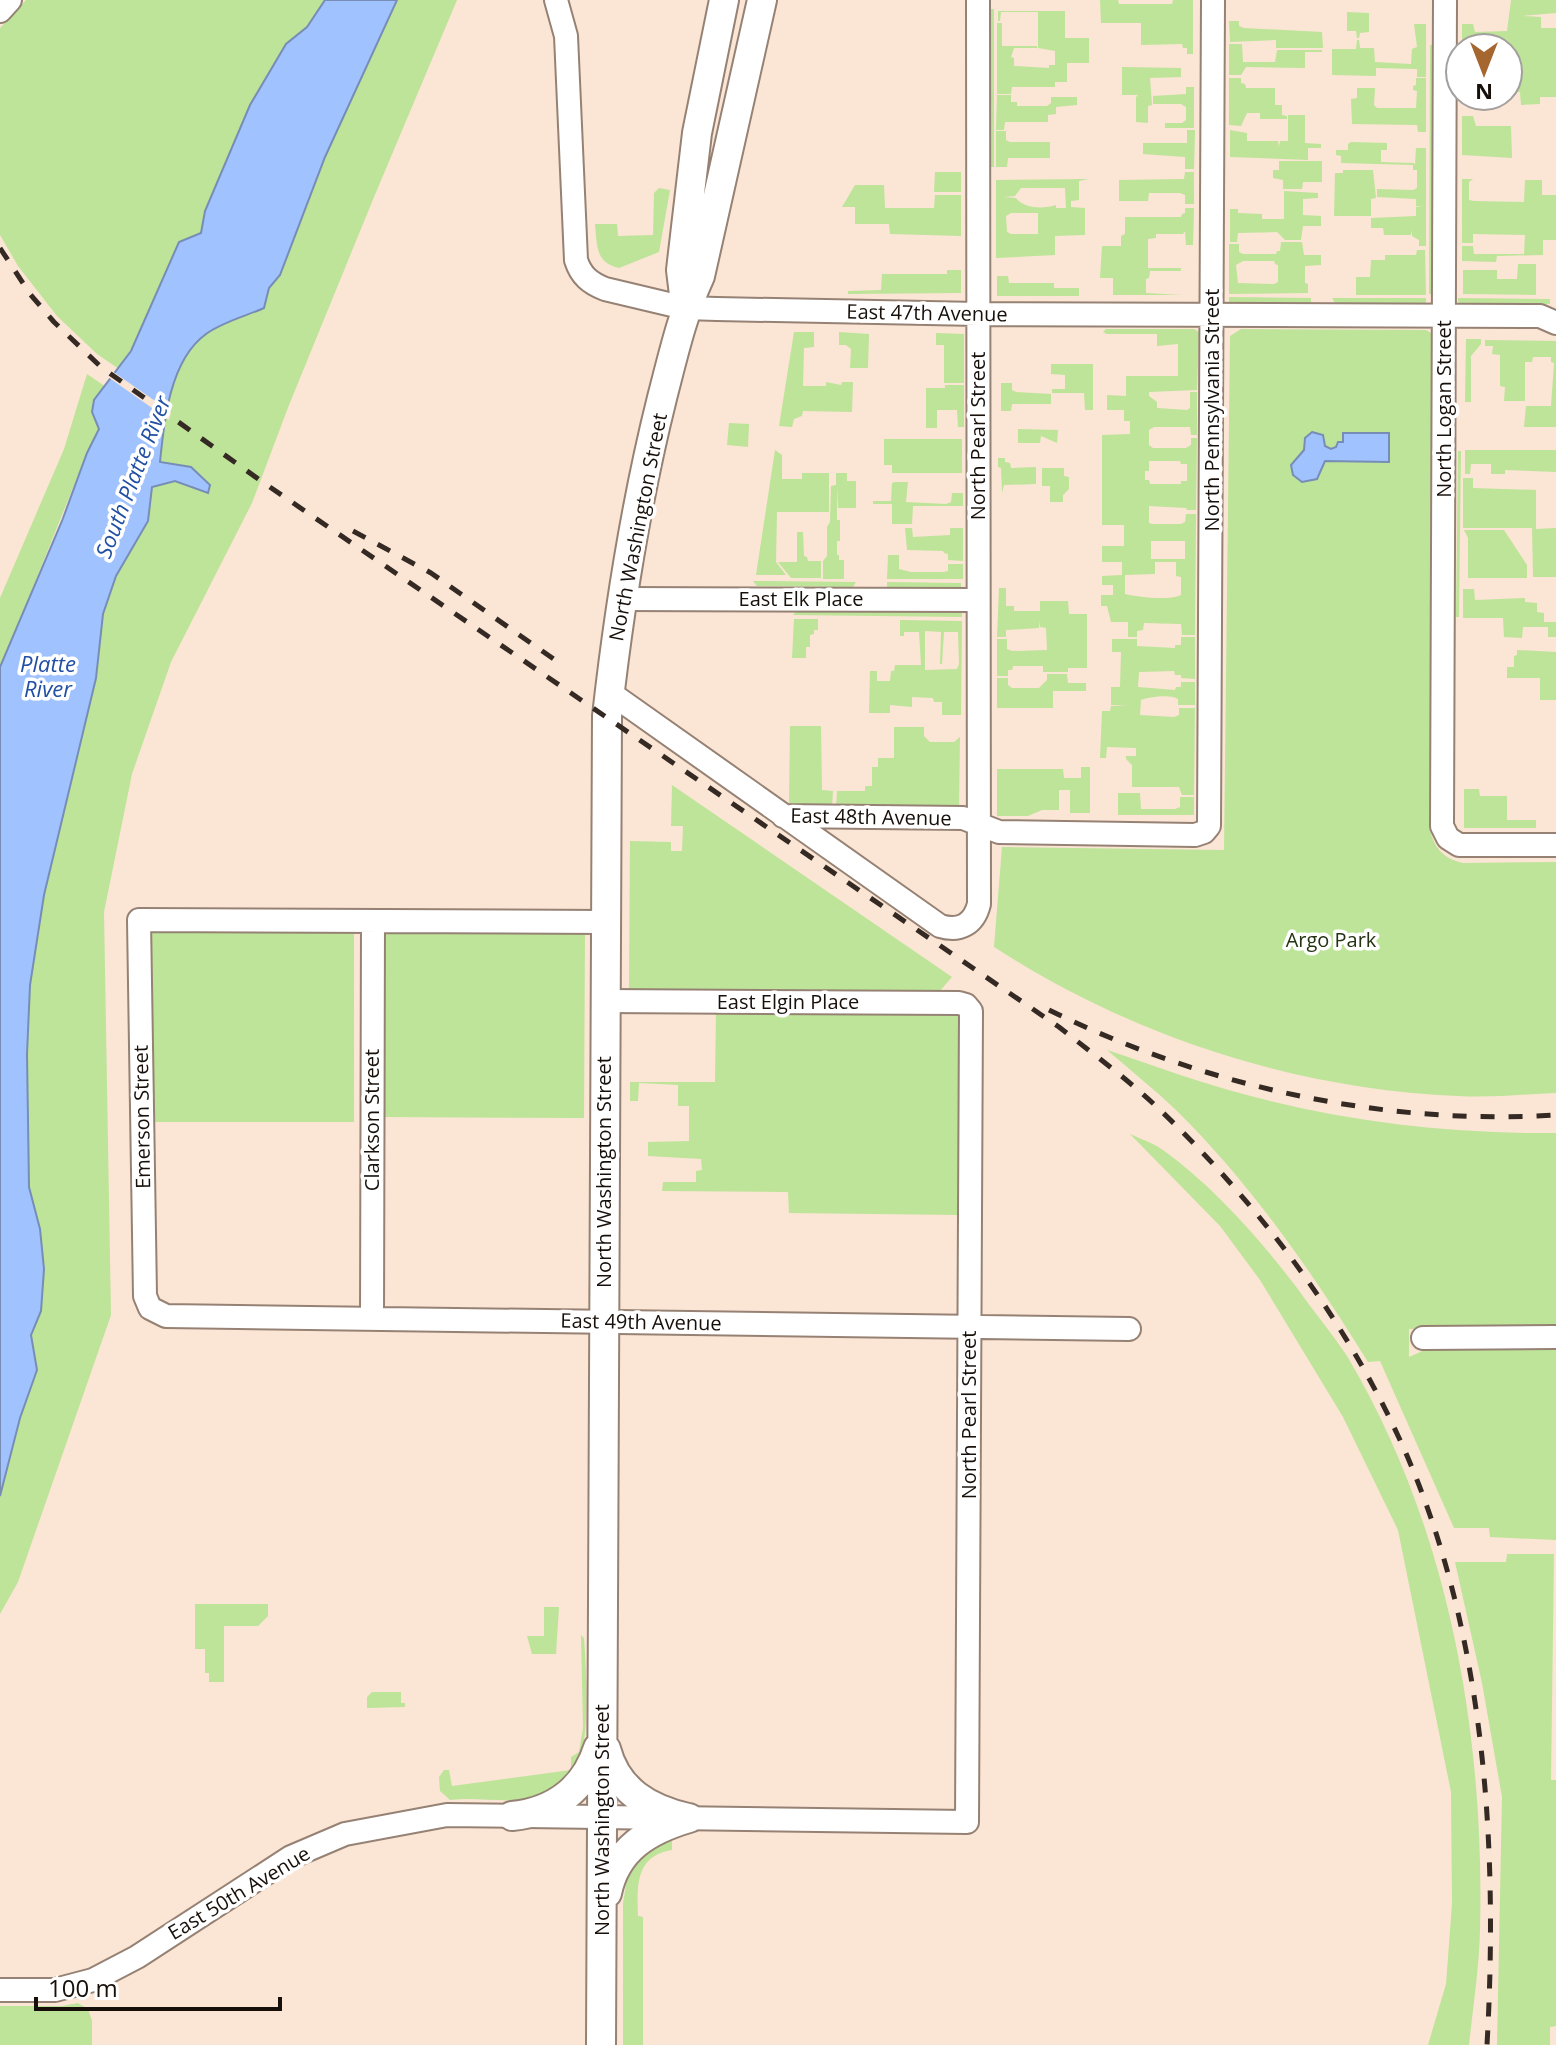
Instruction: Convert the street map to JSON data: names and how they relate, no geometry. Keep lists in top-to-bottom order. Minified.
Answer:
{"streets":{"main road":["North Washington Street"],"street":["East 47th Avenue","North Logan Street","North Pennsylvania Street","North Pearl Street","East Elk Place","East 48th Avenue","East Elgin Place","Emerson Street","Clarkson Street","East 49th Avenue","East 50th Avenue"]},"crossings":[["East 47th Avenue","North Logan Street"],["East 47th Avenue","North Pennsylvania Street"],["East 47th Avenue","North Pearl Street"],["East 47th Avenue","North Washington Street"],["North Pennsylvania Street","East 48th Avenue"],["North Pearl Street","East Elk Place"],["North Pearl Street","East 48th Avenue"],["North Pearl Street","East Elgin Place"],["North Pearl Street","East 49th Avenue"],["North Pearl Street","East 50th Avenue"],["North Washington Street","East Elk Place"],["North Washington Street","East 48th Avenue"],["North Washington Street","East Elgin Place"],["North Washington Street","East 49th Avenue"],["North Washington Street","East 50th Avenue"],["Emerson Street","Clarkson Street"],["Emerson Street","East 49th Avenue"],["Clarkson Street","East 49th Avenue"]],"water":["South Platte River","Platte River"],"parks":["Argo Park"],"scale_bar":"100 m","north":"bottom"}
